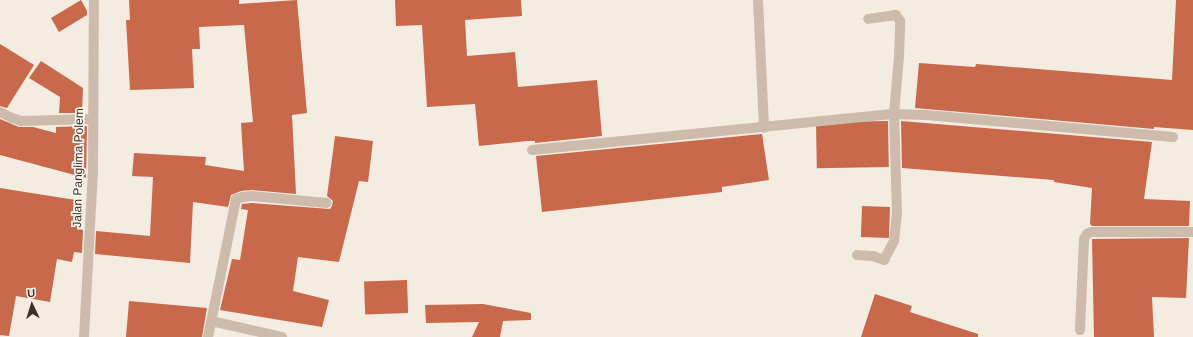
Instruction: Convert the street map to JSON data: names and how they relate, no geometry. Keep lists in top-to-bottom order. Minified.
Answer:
{"streets":{"street":["Jalan Panglima Polem"]},"north":"top"}
